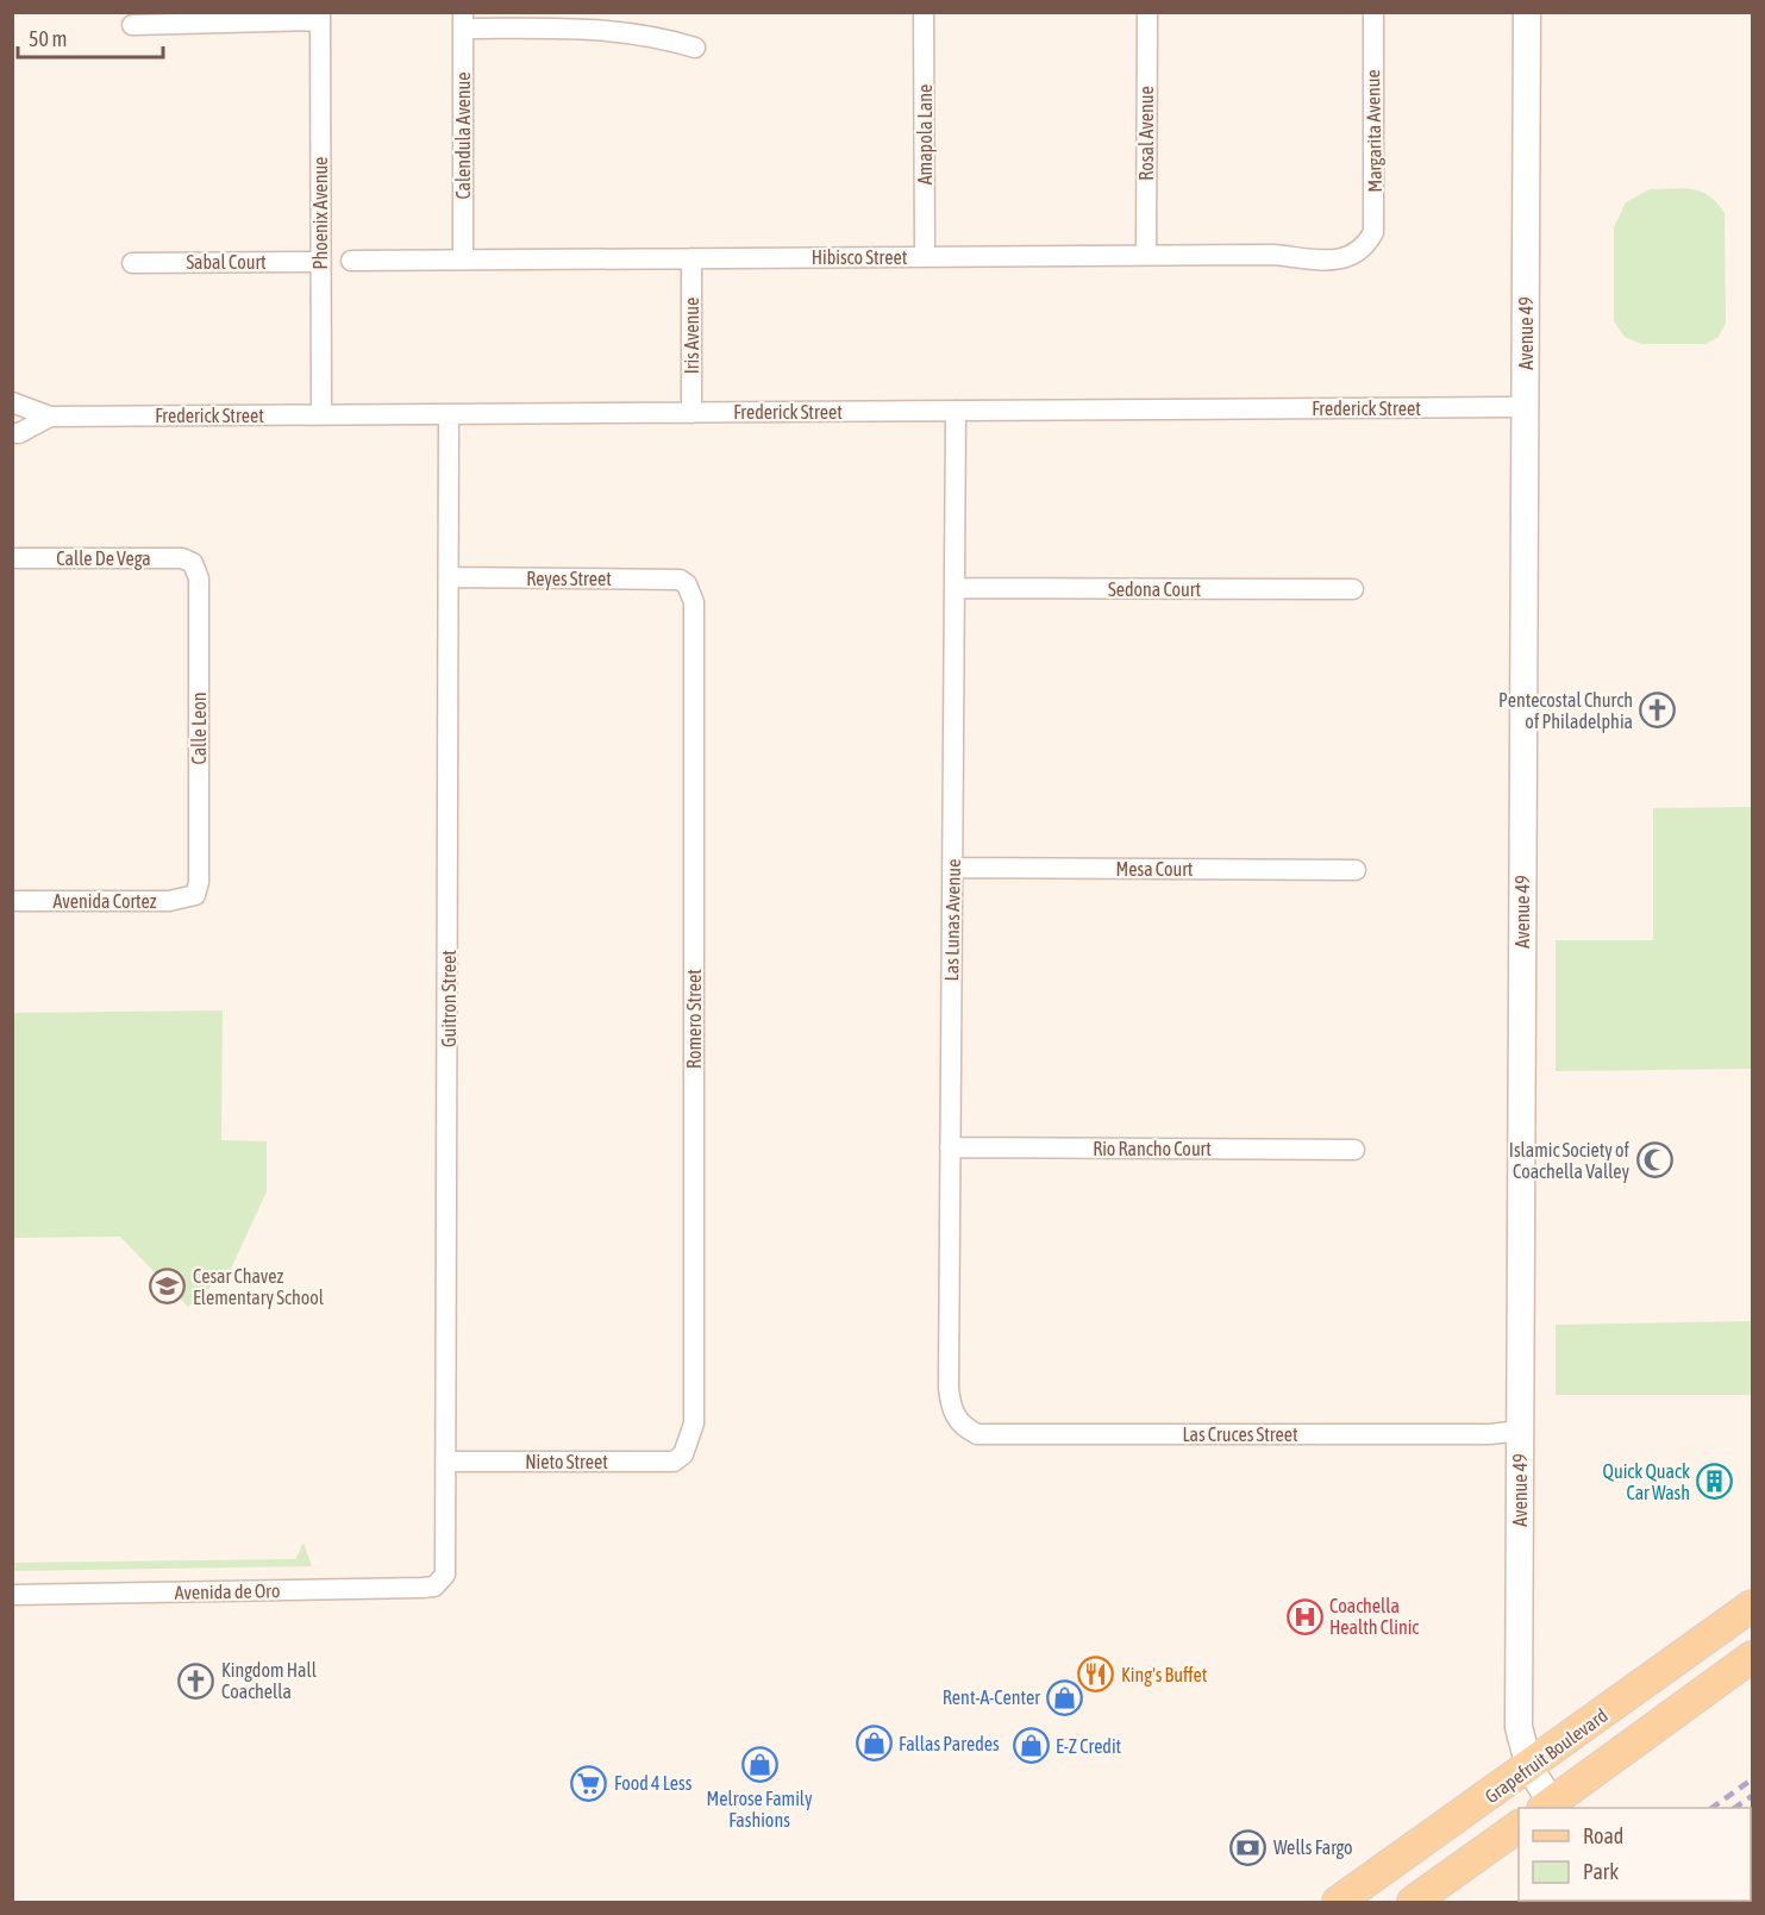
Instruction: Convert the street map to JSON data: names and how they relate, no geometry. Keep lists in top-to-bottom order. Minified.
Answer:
{"streets":{"main road":["Grapefruit Boulevard"],"street":["Margarita Avenue","Rosal Avenue","Amapola Lane","Calendula Avenue","Phoenix Avenue","Hibisco Street","Sabal Court","Avenue 49","Iris Avenue","Frederick Street","Calle De Vega","Reyes Street","Sedona Court","Calle Leon","Mesa Court","Avenida Cortez","Las Lunas Avenue","Guitron Street","Romero Street","Rio Rancho Court","Las Cruces Street","Nieto Street","Avenida de Oro"]},"crossings":[["Margarita Avenue","Hibisco Street"],["Rosal Avenue","Hibisco Street"],["Amapola Lane","Hibisco Street"],["Calendula Avenue","Hibisco Street"],["Phoenix Avenue","Sabal Court"],["Phoenix Avenue","Frederick Street"],["Hibisco Street","Iris Avenue"],["Avenue 49","Frederick Street"],["Avenue 49","Las Cruces Street"],["Avenue 49","Grapefruit Boulevard"],["Iris Avenue","Frederick Street"],["Frederick Street","Las Lunas Avenue"],["Frederick Street","Guitron Street"],["Calle De Vega","Calle Leon"],["Reyes Street","Guitron Street"],["Reyes Street","Romero Street"],["Sedona Court","Las Lunas Avenue"],["Calle Leon","Avenida Cortez"],["Mesa Court","Las Lunas Avenue"],["Las Lunas Avenue","Rio Rancho Court"],["Las Lunas Avenue","Las Cruces Street"],["Guitron Street","Nieto Street"],["Guitron Street","Avenida de Oro"],["Romero Street","Nieto Street"]],"places":{"church":["Pentecostal Church of Philadelphia","Kingdom Hall Coachella"],"mosque":["Islamic Society of Coachella Valley"],"school or university":["Cesar Chavez Elementary School"],"building":["Quick Quack Car Wash"],"hospital":["Coachella Health Clinic"],"restaurant":["King's Buffet"],"shop":["Rent-A-Center","Fallas Paredes","E-Z Credit","Melrose Family Fashions"],"supermarket":["Food 4 Less"],"bank":["Wells Fargo"]},"legend":["Road","Park"],"scale_bar":"50 m"}
